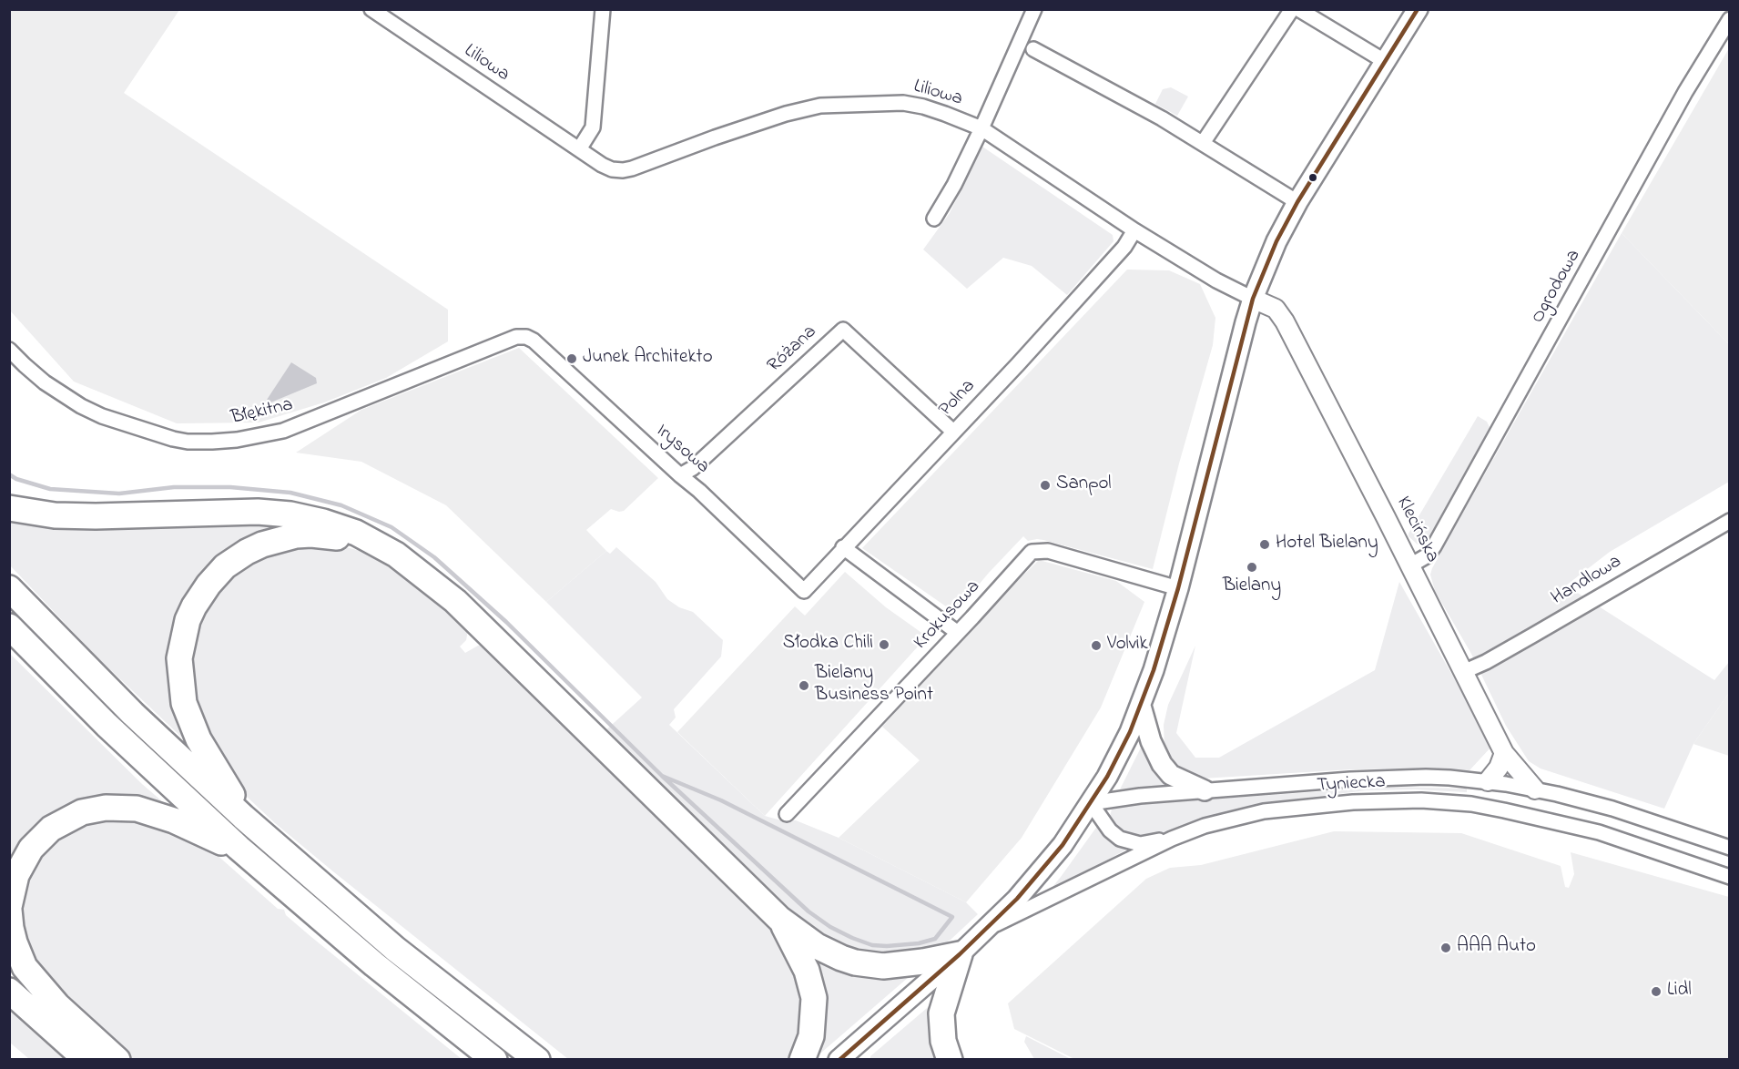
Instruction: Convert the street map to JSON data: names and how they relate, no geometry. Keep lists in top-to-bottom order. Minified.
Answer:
{"streets":{"street":["Liliowa","Ogrodowa","Różana","Polna","Błękitna","Irysowa","Klecińska","Handlowa","Krokusowa","Tyniecka"]},"crossings":[["Liliowa","Polna"],["Liliowa","Klecińska"],["Ogrodowa","Klecińska"],["Różana","Polna"],["Różana","Irysowa"],["Polna","Irysowa"],["Błękitna","Irysowa"],["Klecińska","Handlowa"],["Klecińska","Tyniecka"]],"places":["Junek Architekto","Sanpol","Hotel Bielany","Bielany","Słodka Chili","Volvik","Bielany Business Point","AAA Auto","Lidl"]}
